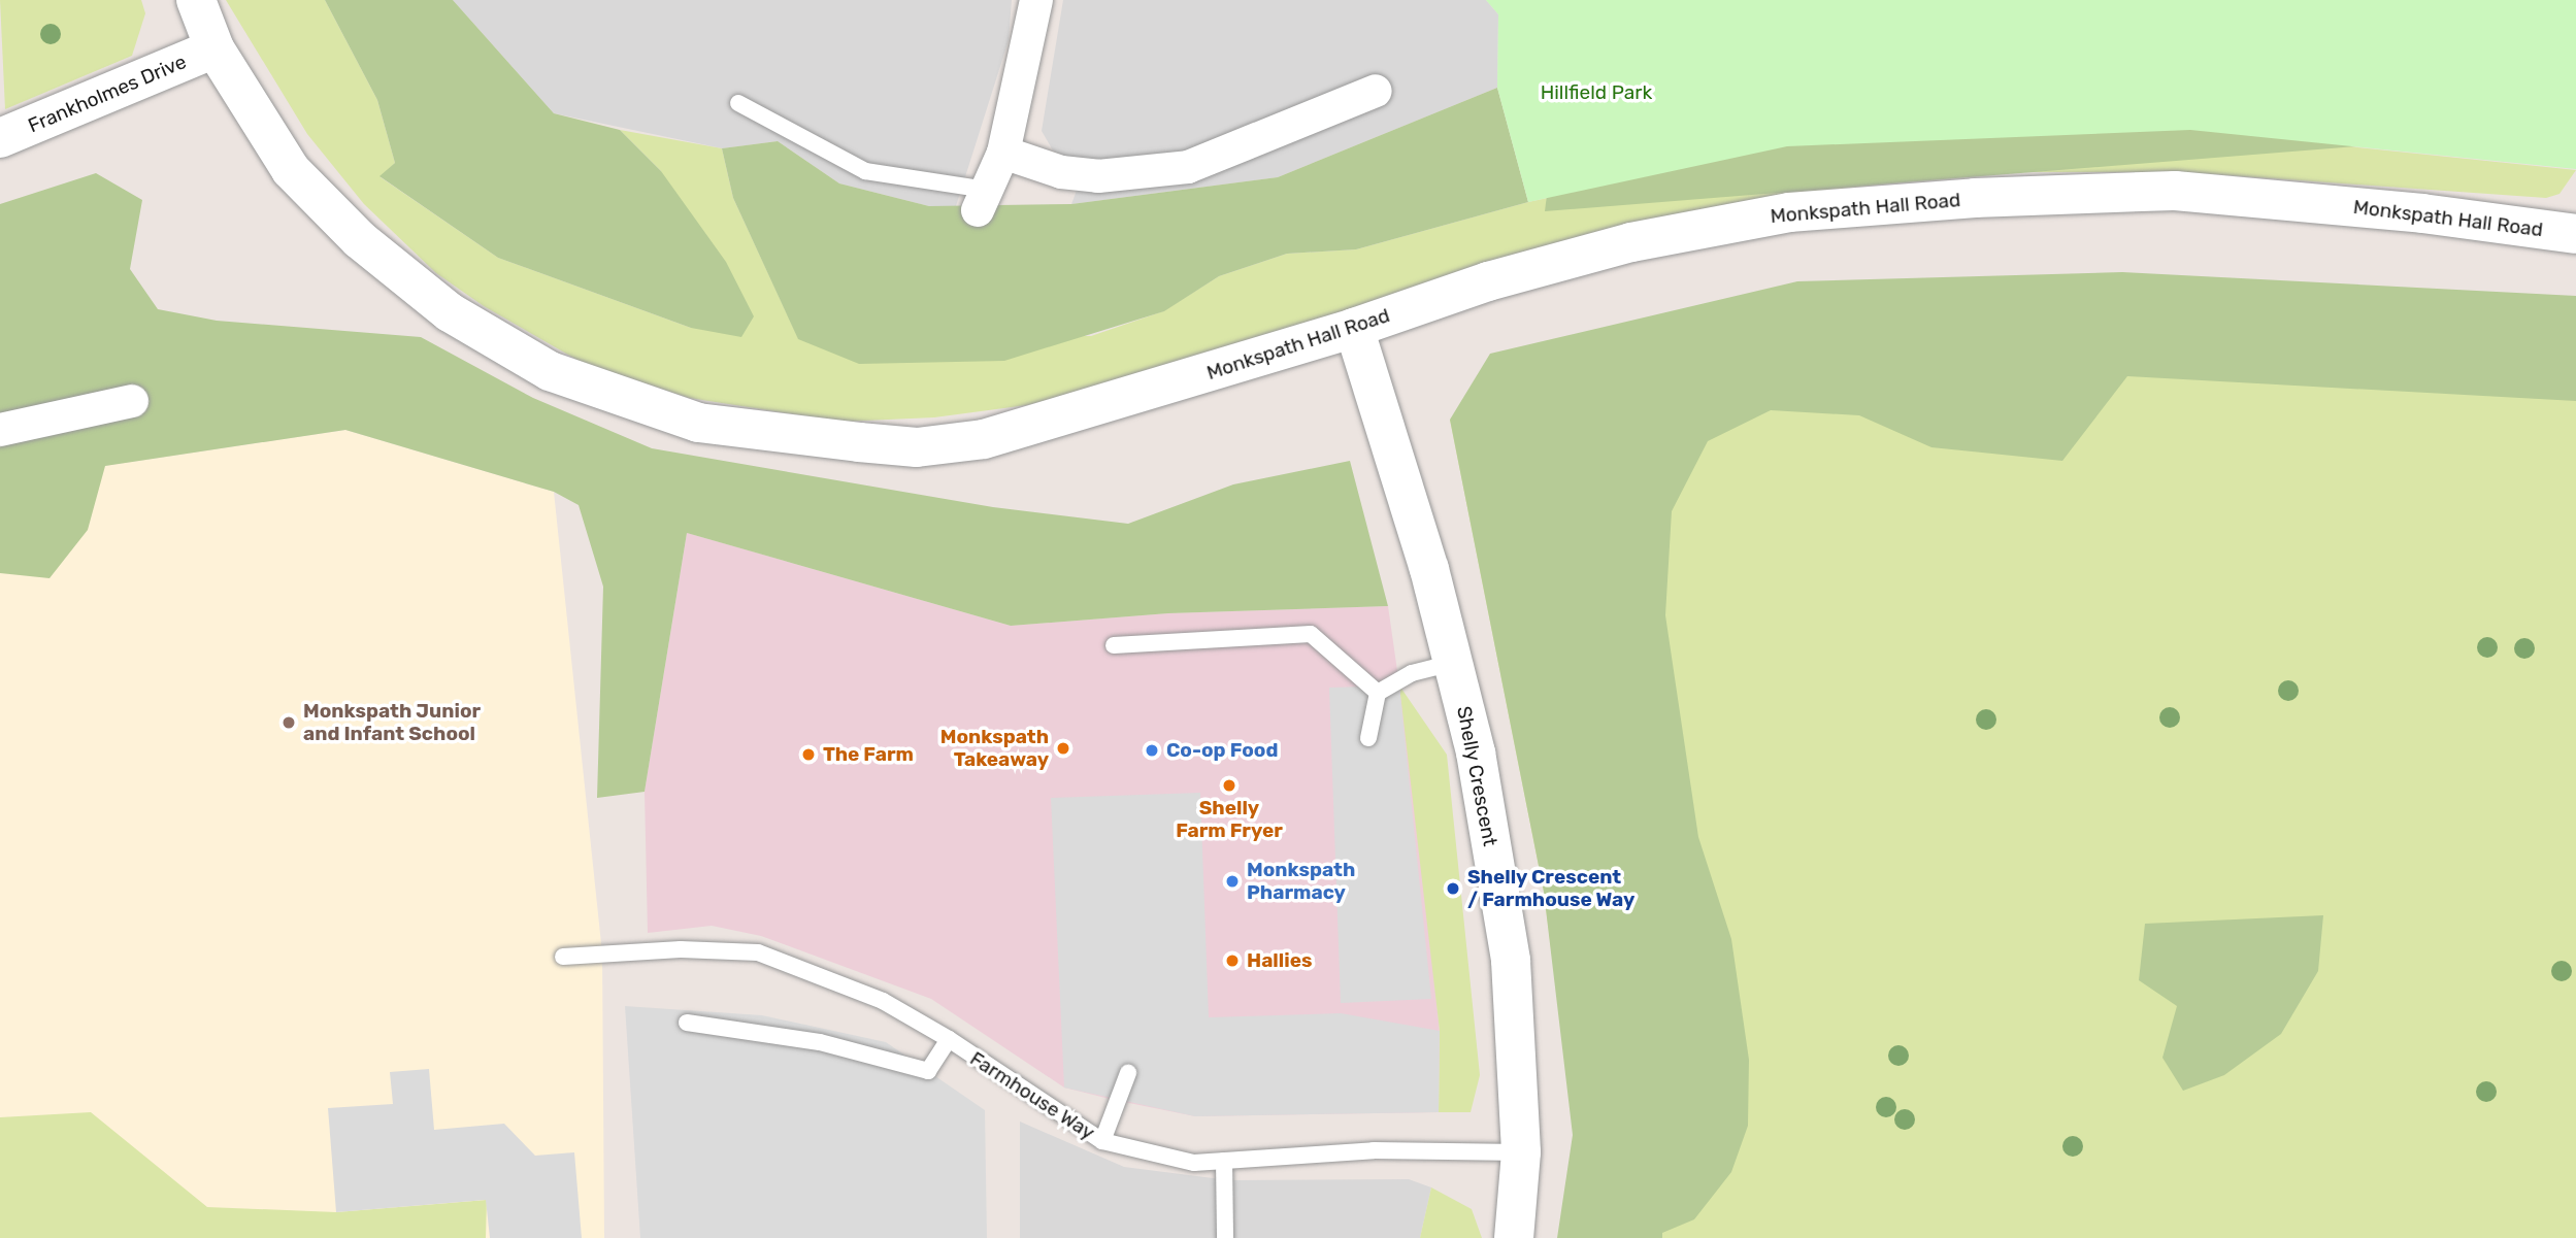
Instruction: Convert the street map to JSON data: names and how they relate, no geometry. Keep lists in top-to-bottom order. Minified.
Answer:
{"streets":{"street":["Frankholmes Drive","Monkspath Hall Road","Shelly Crescent"],"lane":["Farmhouse Way"]},"crossings":[["Frankholmes Drive","Monkspath Hall Road"],["Monkspath Hall Road","Shelly Crescent"],["Shelly Crescent","Farmhouse Way"]],"parks":["Hillfield Park"],"places":["Monkspath Junior and Infant School","Monkspath Takeaway","Co-op Food","The Farm","Shelly Farm Fryer","Monkspath Pharmacy","Shelly Crescent / Farmhouse Way","Hallies"]}
